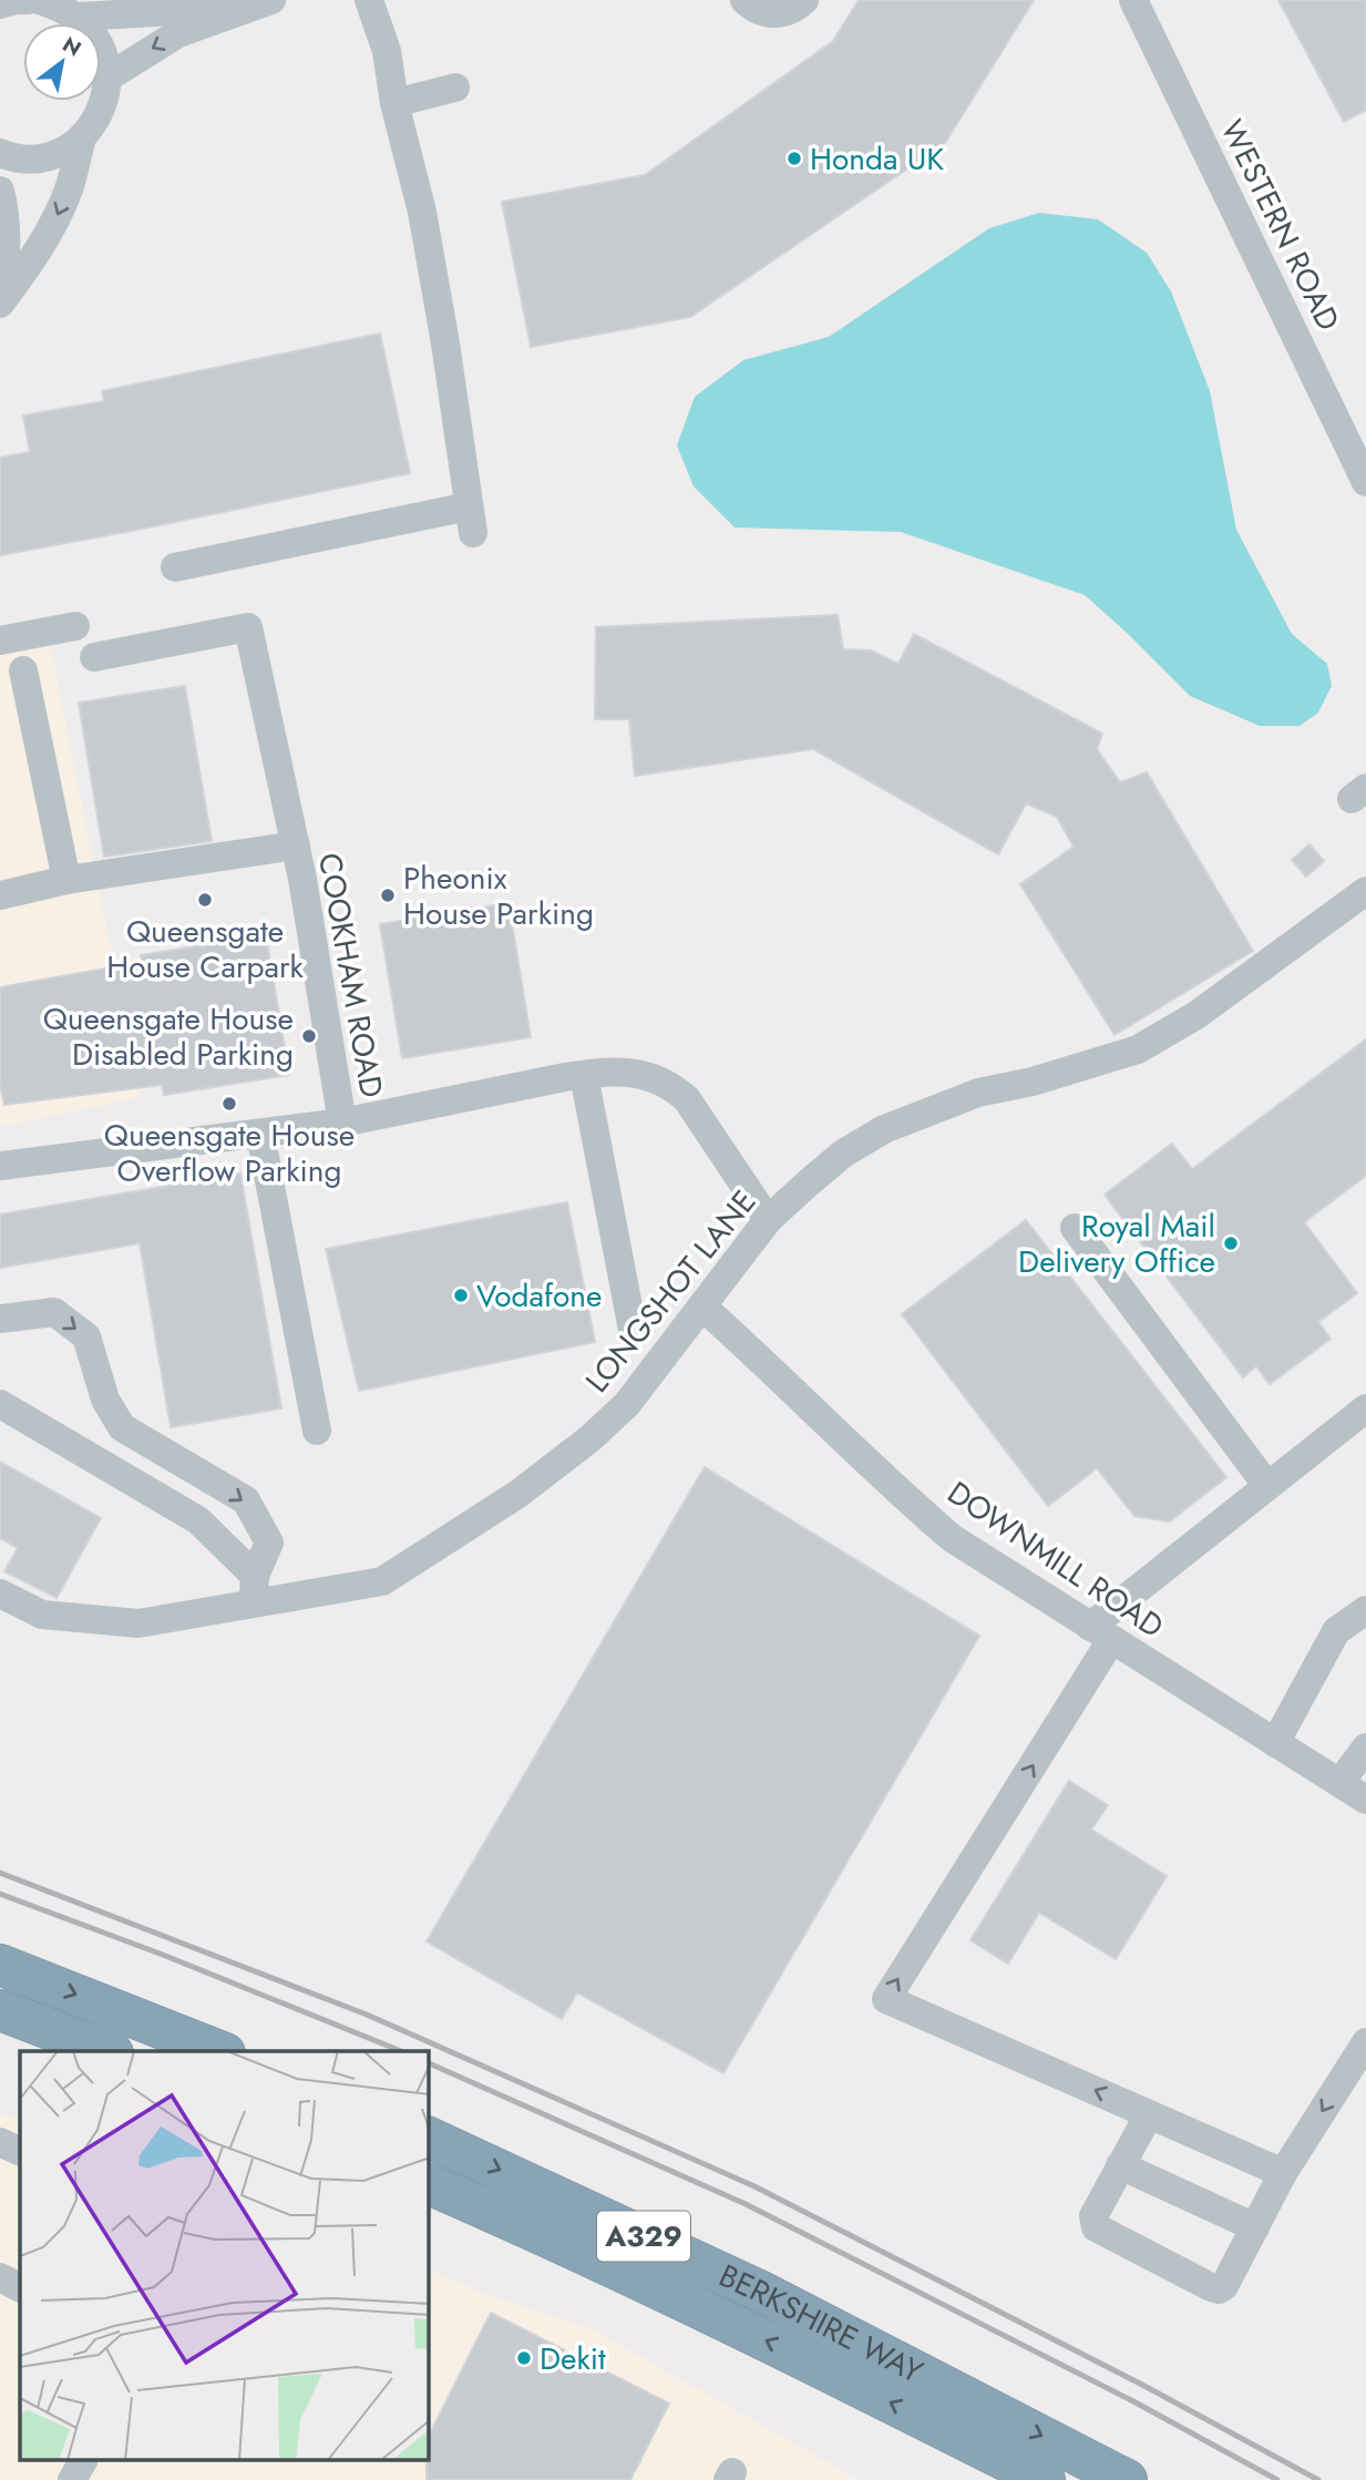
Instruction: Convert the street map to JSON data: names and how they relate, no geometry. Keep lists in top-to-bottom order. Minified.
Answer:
{"streets":{"highway":["A329","BERKSHIRE WAY"],"street":["WESTERN ROAD","COOKHAM ROAD","LONGSHOT LANE","DOWNMILL ROAD"]},"crossings":[["COOKHAM ROAD","LONGSHOT LANE"],["LONGSHOT LANE","DOWNMILL ROAD"]],"places":["Honda UK","Pheonix House Parking","Queensgate House Carpark","Queensgate House Disabled Parking","Queensgate House Overflow Parking","Royal Mail Delivery Office","Vodafone","Dekit"],"north":"top right"}
